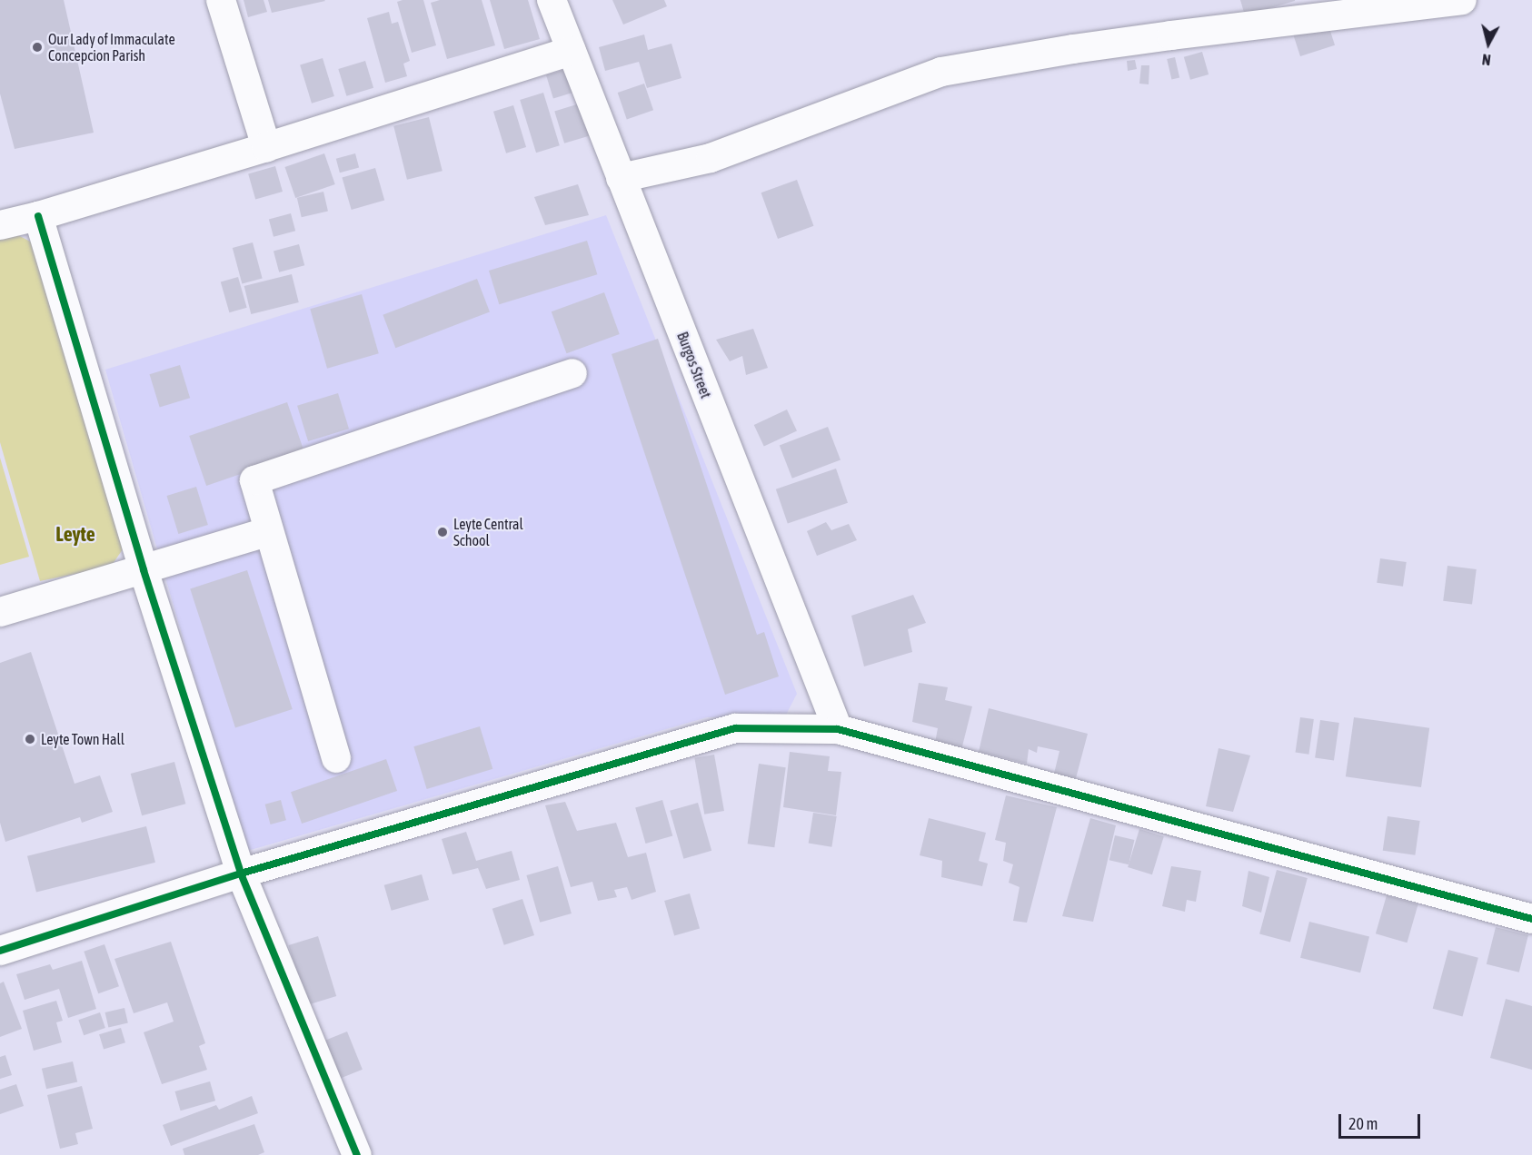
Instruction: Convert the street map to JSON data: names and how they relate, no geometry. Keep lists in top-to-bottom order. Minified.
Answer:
{"streets":{"street":["Burgos Street"]},"districts":["Leyte"],"places":["Our Lady of Immaculate Concepcion Parish","Leyte Central School","Leyte Town Hall"],"scale_bar":"20 m","north":"bottom"}
